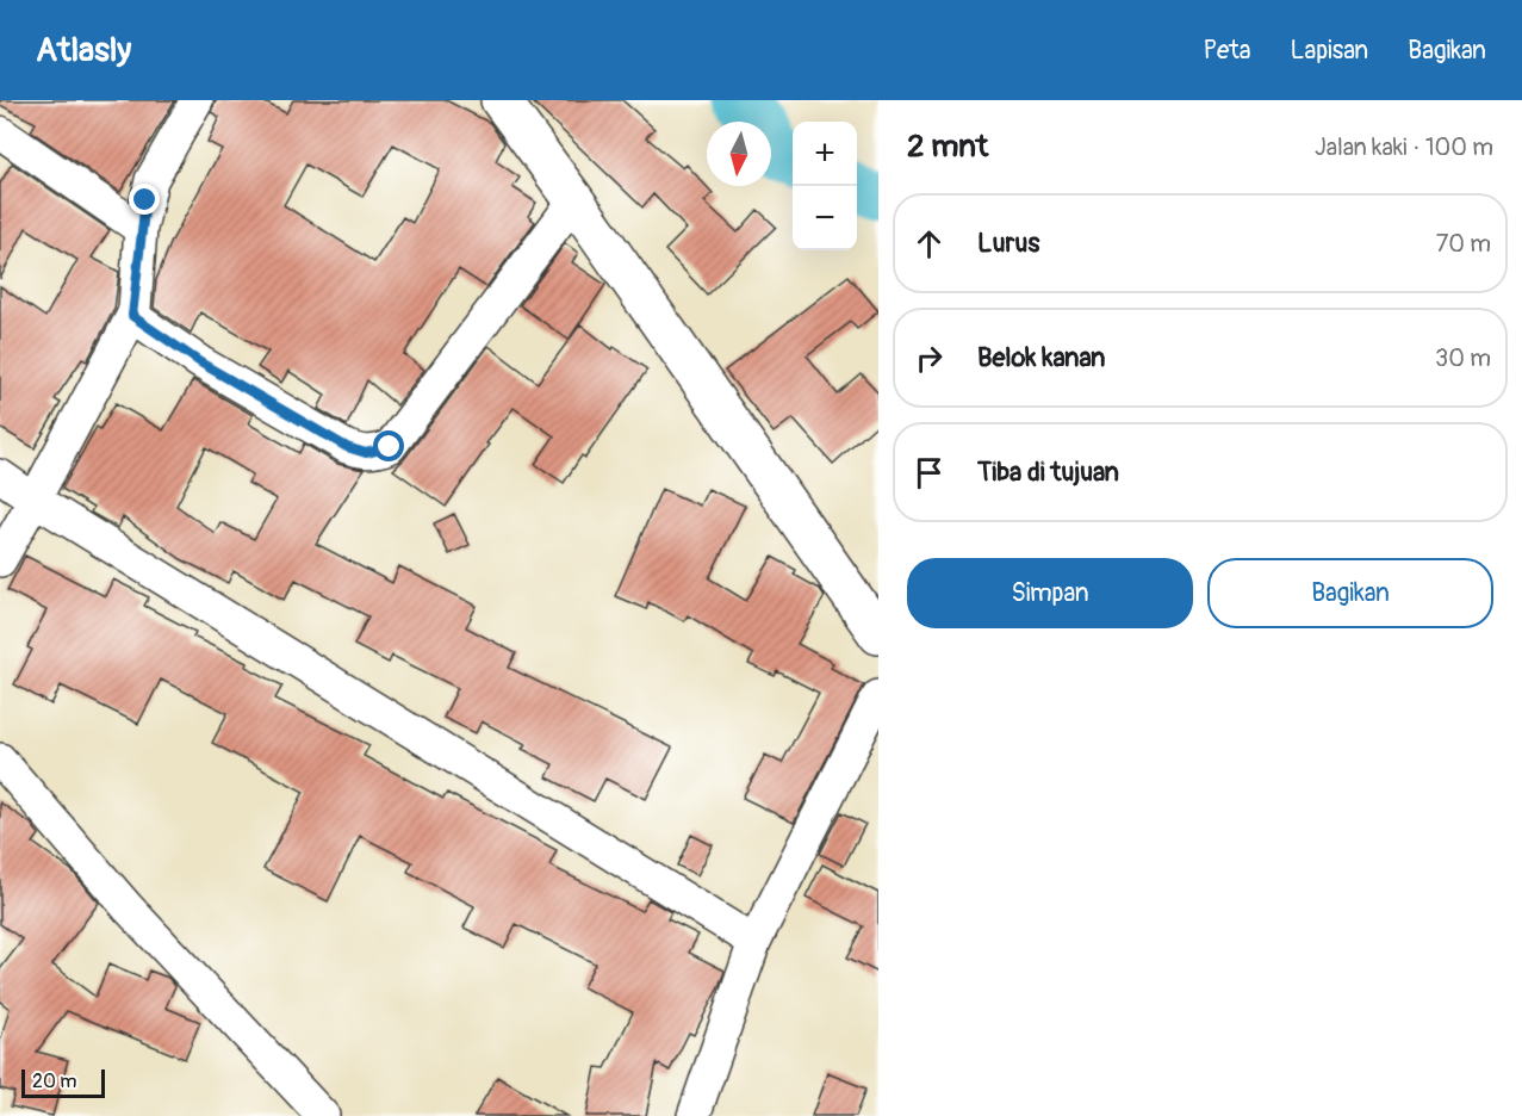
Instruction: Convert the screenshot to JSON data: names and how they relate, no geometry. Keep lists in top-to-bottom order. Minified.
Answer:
{"scale_bar":"20 m","north":"bottom","page":{"header":"Atlasly","nav":["Peta","Lapisan","Bagikan"],"heading":["2 mnt","Jalan kaki · 100 m"],"map_buttons":["+","−"],"list":[["Lurus","70 m"],["Belok kanan","30 m"],"Tiba di tujuan"],"buttons":["Simpan","Bagikan"],"scale":"20 m"}}
